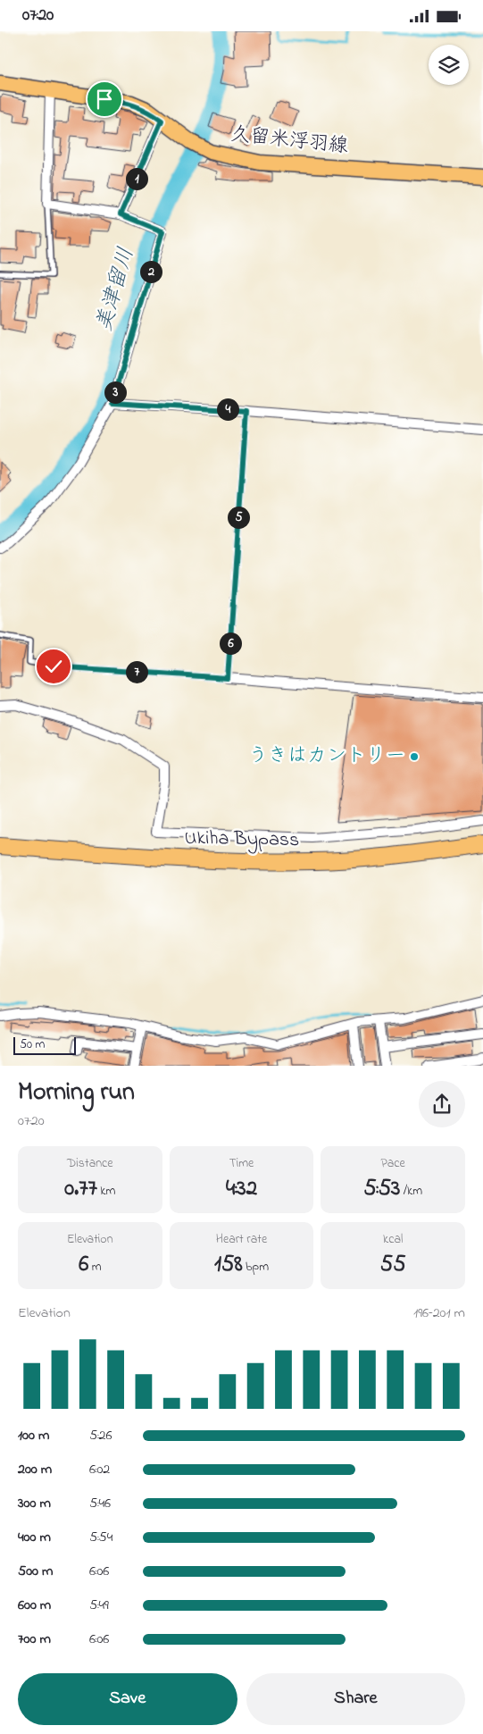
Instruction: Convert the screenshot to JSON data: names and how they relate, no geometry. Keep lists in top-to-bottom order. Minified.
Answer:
{"streets":{"highway":["Ukiha Bypass"],"main road":["久留米浮羽線"]},"water":["美津留川"],"places":["うきはカントリー"],"scale_bar":"50 m","page":{"status":"07:20","pins":["1","2","3","4","5","6","7"],"scale":"50 m","heading":["Morning run","07:20"],"stats":[["Distance","0.77 km"],["Time","4:32"],["Pace","5:53 /km"],["Elevation","6 m"],["Heart rate","158 bpm"],["kcal","55"]],"chart":["Elevation","196–201 m"],"list":[{"name":"100 m","note":"5:26"},{"name":"200 m","note":"6:02"},{"name":"300 m","note":"5:46"},{"name":"400 m","note":"5:54"},{"name":"500 m","note":"6:06"},{"name":"600 m","note":"5:49"},{"name":"700 m","note":"6:06"}],"buttons":["Save","Share"]}}
